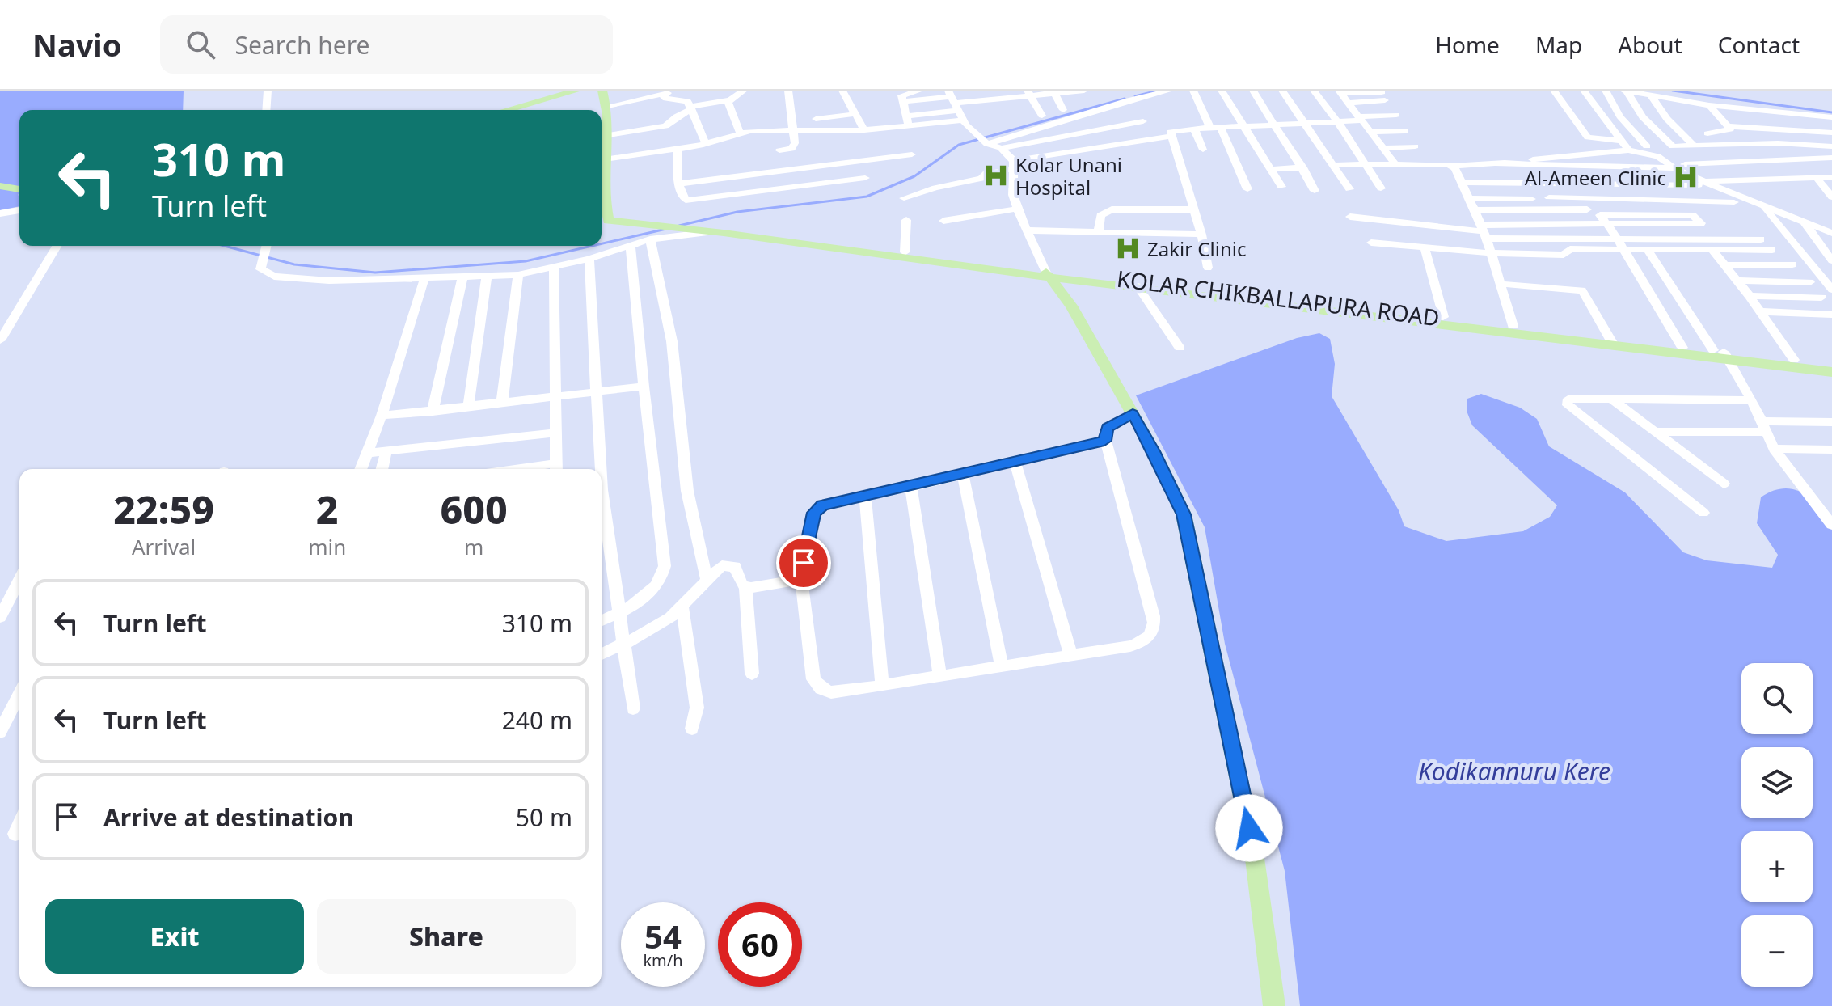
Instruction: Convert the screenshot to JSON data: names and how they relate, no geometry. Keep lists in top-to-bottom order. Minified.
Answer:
{"streets":{"main road":["KOLAR CHIKBALLAPURA ROAD"]},"water":["Kodikannuru Kere"],"places":{"hospital":["Kolar Unani Hospital","Al-Ameen Clinic","Zakir Clinic"]},"page":{"header":"Navio","search":"Search here","nav":["Home","Map","About","Contact"],"turn":["310 m","Turn left"],"eta":["22:59","Arrival","2","min","600","m"],"list":[{"name":"Turn left","value":"310 m"},{"name":"Turn left","value":"240 m"},{"name":"Arrive at destination","value":"50 m"}],"map_buttons":["+","−"],"buttons":["Exit","Share"],"speed":"54 km/h","limit":"60"}}
